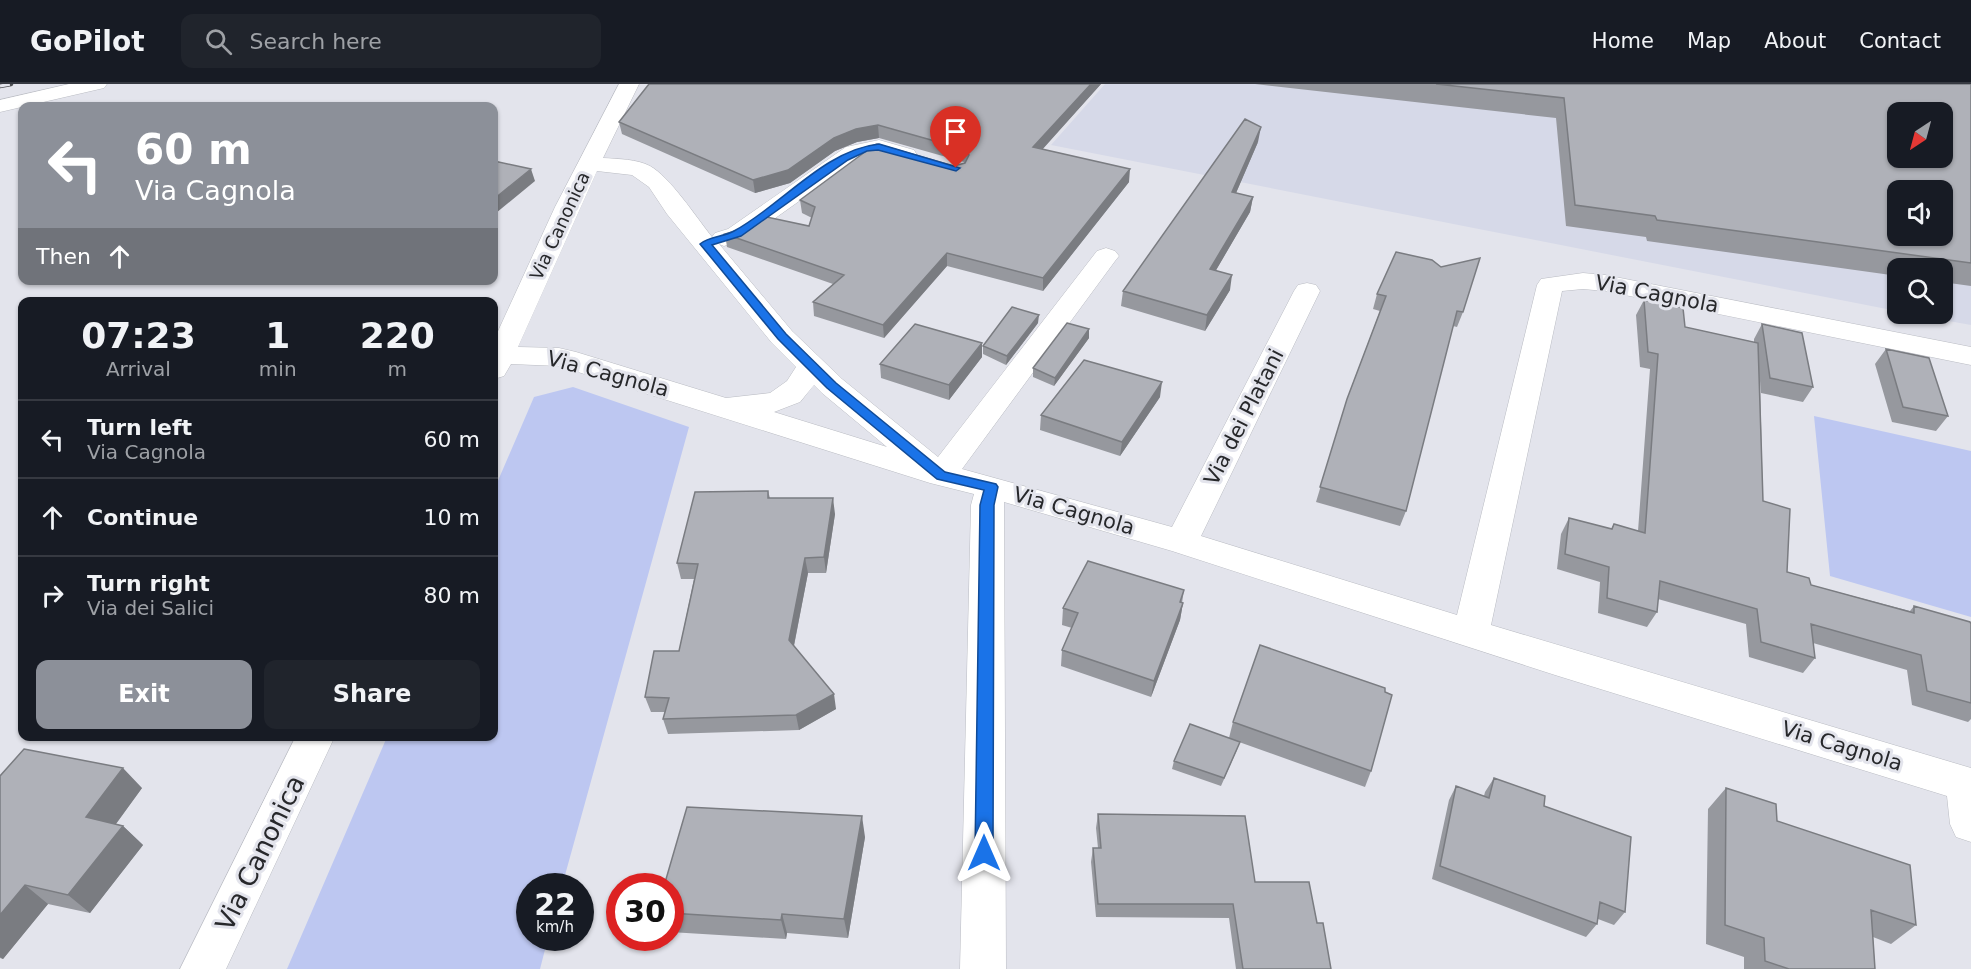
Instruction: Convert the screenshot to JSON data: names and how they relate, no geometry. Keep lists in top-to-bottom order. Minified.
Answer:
{"streets":{"street":["Via Canonica","Via Cagnola","Via dei Platani"]},"crossings":[["Via Cagnola","Via dei Platani"]],"north":"bottom left","page":{"header":"GoPilot","search":"Search here","nav":["Home","Map","About","Contact"],"turn":["60 m","Via Cagnola"],"then":"Then","eta":["07:23","Arrival","1","min","220","m"],"list":[{"name":"Turn left","note":"Via Cagnola","value":"60 m"},{"name":"Continue","value":"10 m"},{"name":"Turn right","note":"Via dei Salici","value":"80 m"}],"buttons":["Exit","Share"],"speed":"22 km/h","limit":"30"}}
